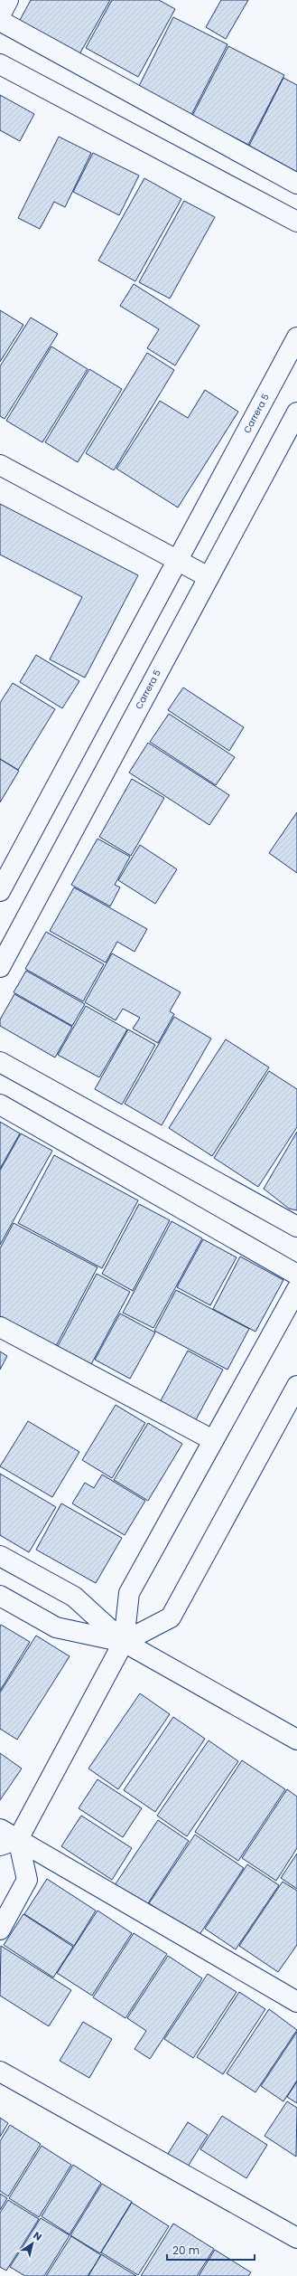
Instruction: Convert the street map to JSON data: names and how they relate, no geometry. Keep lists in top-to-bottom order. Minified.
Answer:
{"streets":{"street":["Carrera 5"]},"scale_bar":"20 m","north":"top right"}
